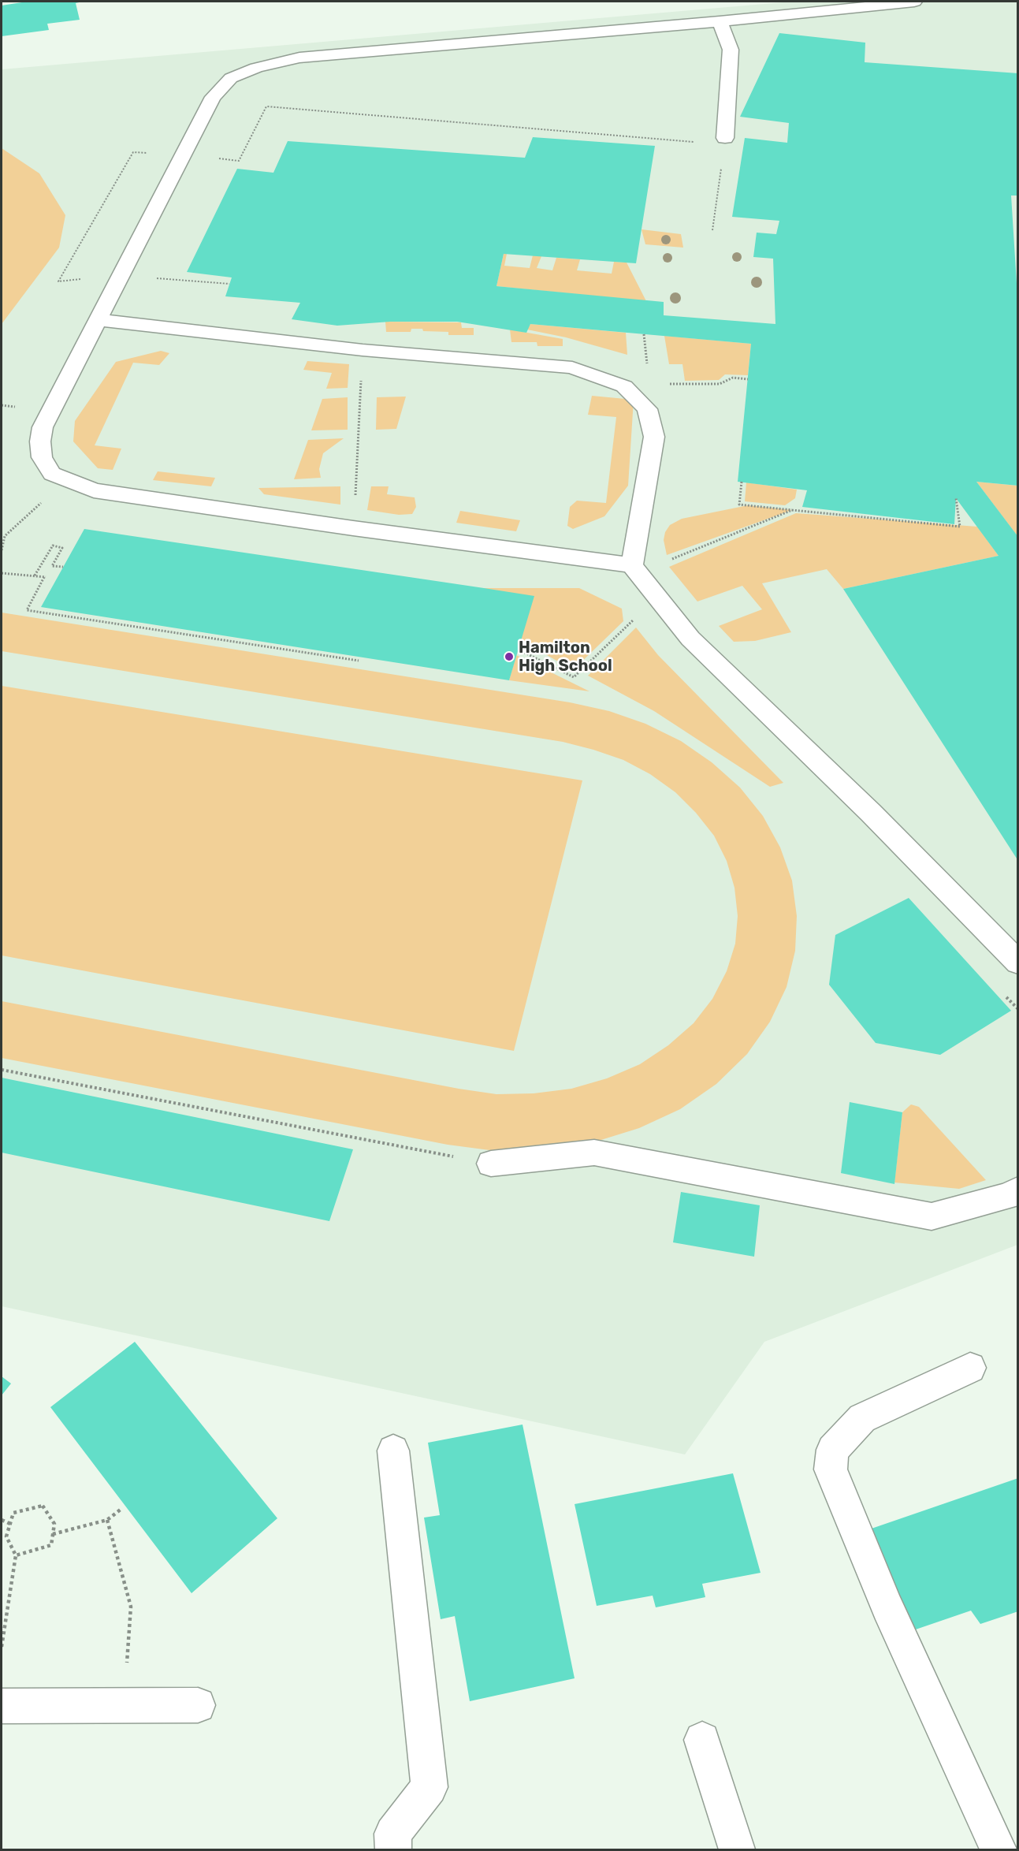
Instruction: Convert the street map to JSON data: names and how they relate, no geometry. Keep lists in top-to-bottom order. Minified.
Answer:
{"places":["Hamilton High School"]}
